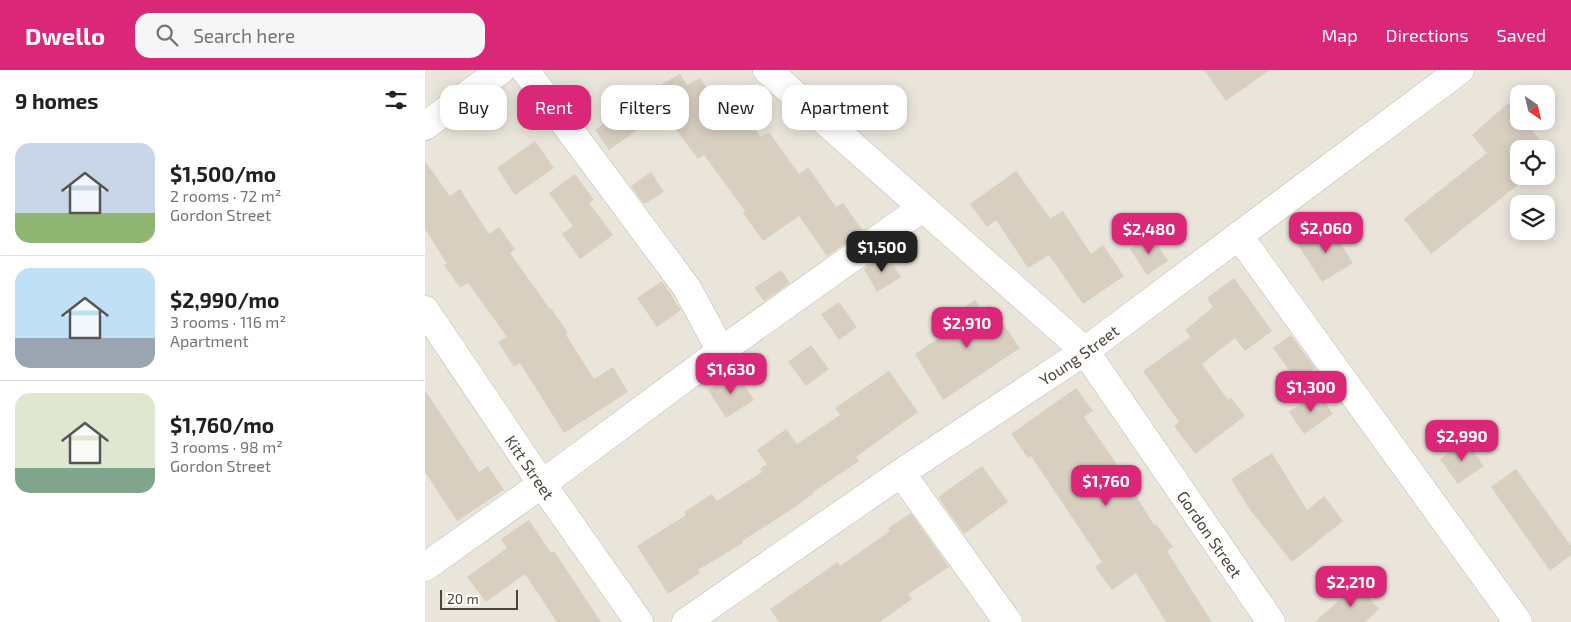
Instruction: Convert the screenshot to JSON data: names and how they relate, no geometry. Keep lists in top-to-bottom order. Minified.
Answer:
{"streets":{"street":["Young Street","Kitt Street","Gordon Street"]},"crossings":[["Young Street","Gordon Street"]],"scale_bar":"20 m","north":"bottom right","page":{"header":"Dwello","search":"Search here","nav":["Map","Directions","Saved"],"heading":"9 homes","chip":["Buy","Rent","Filters","New","Apartment"],"list":[{"name":"$1,500/mo","note":"2 rooms · 72 m² · Gordon Street"},{"name":"$2,990/mo","note":"3 rooms · 116 m² · Apartment"},{"name":"$1,760/mo","note":"3 rooms · 98 m² · Gordon Street"}],"price":["$2,060","$2,480","$1,500","$2,910","$1,630","$1,300","$2,990","$1,760","$2,210"],"scale":"20 m"}}
